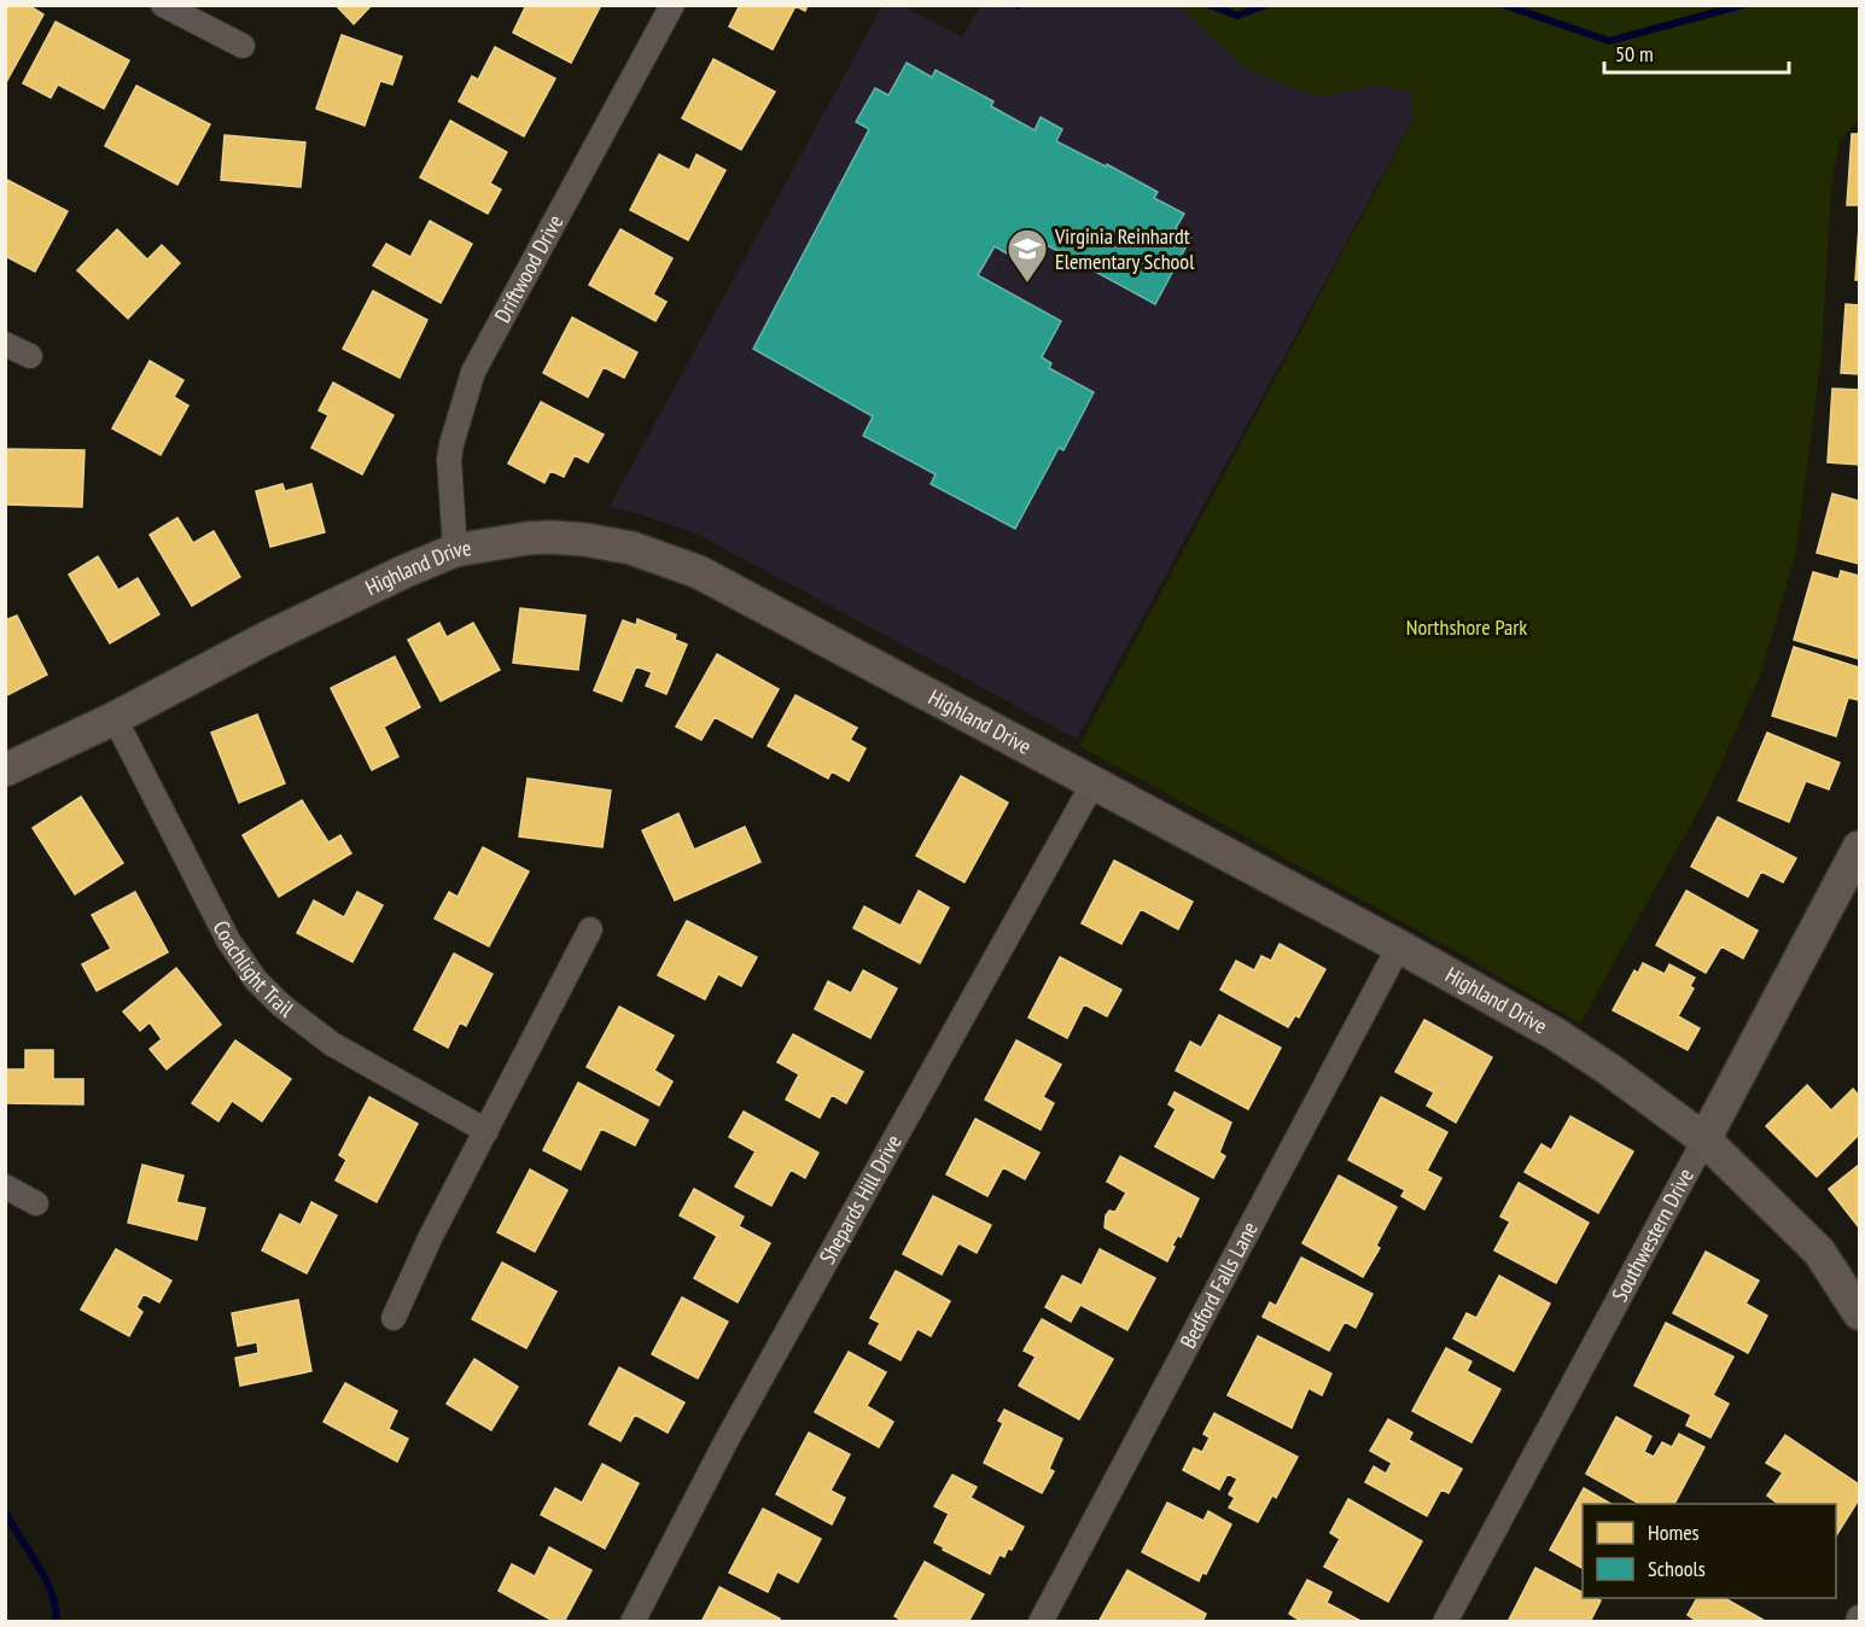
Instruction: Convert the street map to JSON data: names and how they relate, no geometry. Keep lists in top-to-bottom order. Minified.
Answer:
{"streets":{"street":["Driftwood Drive","Highland Drive","Coachlight Trail","Shepards Hill Drive","Southwestern Drive","Bedford Falls Lane"]},"crossings":[["Driftwood Drive","Highland Drive"],["Highland Drive","Coachlight Trail"],["Highland Drive","Shepards Hill Drive"],["Highland Drive","Southwestern Drive"],["Highland Drive","Bedford Falls Lane"]],"parks":["Northshore Park"],"places":{"school or university":["Virginia Reinhardt Elementary School"]},"legend":["Homes","Schools"],"scale_bar":"50 m"}
